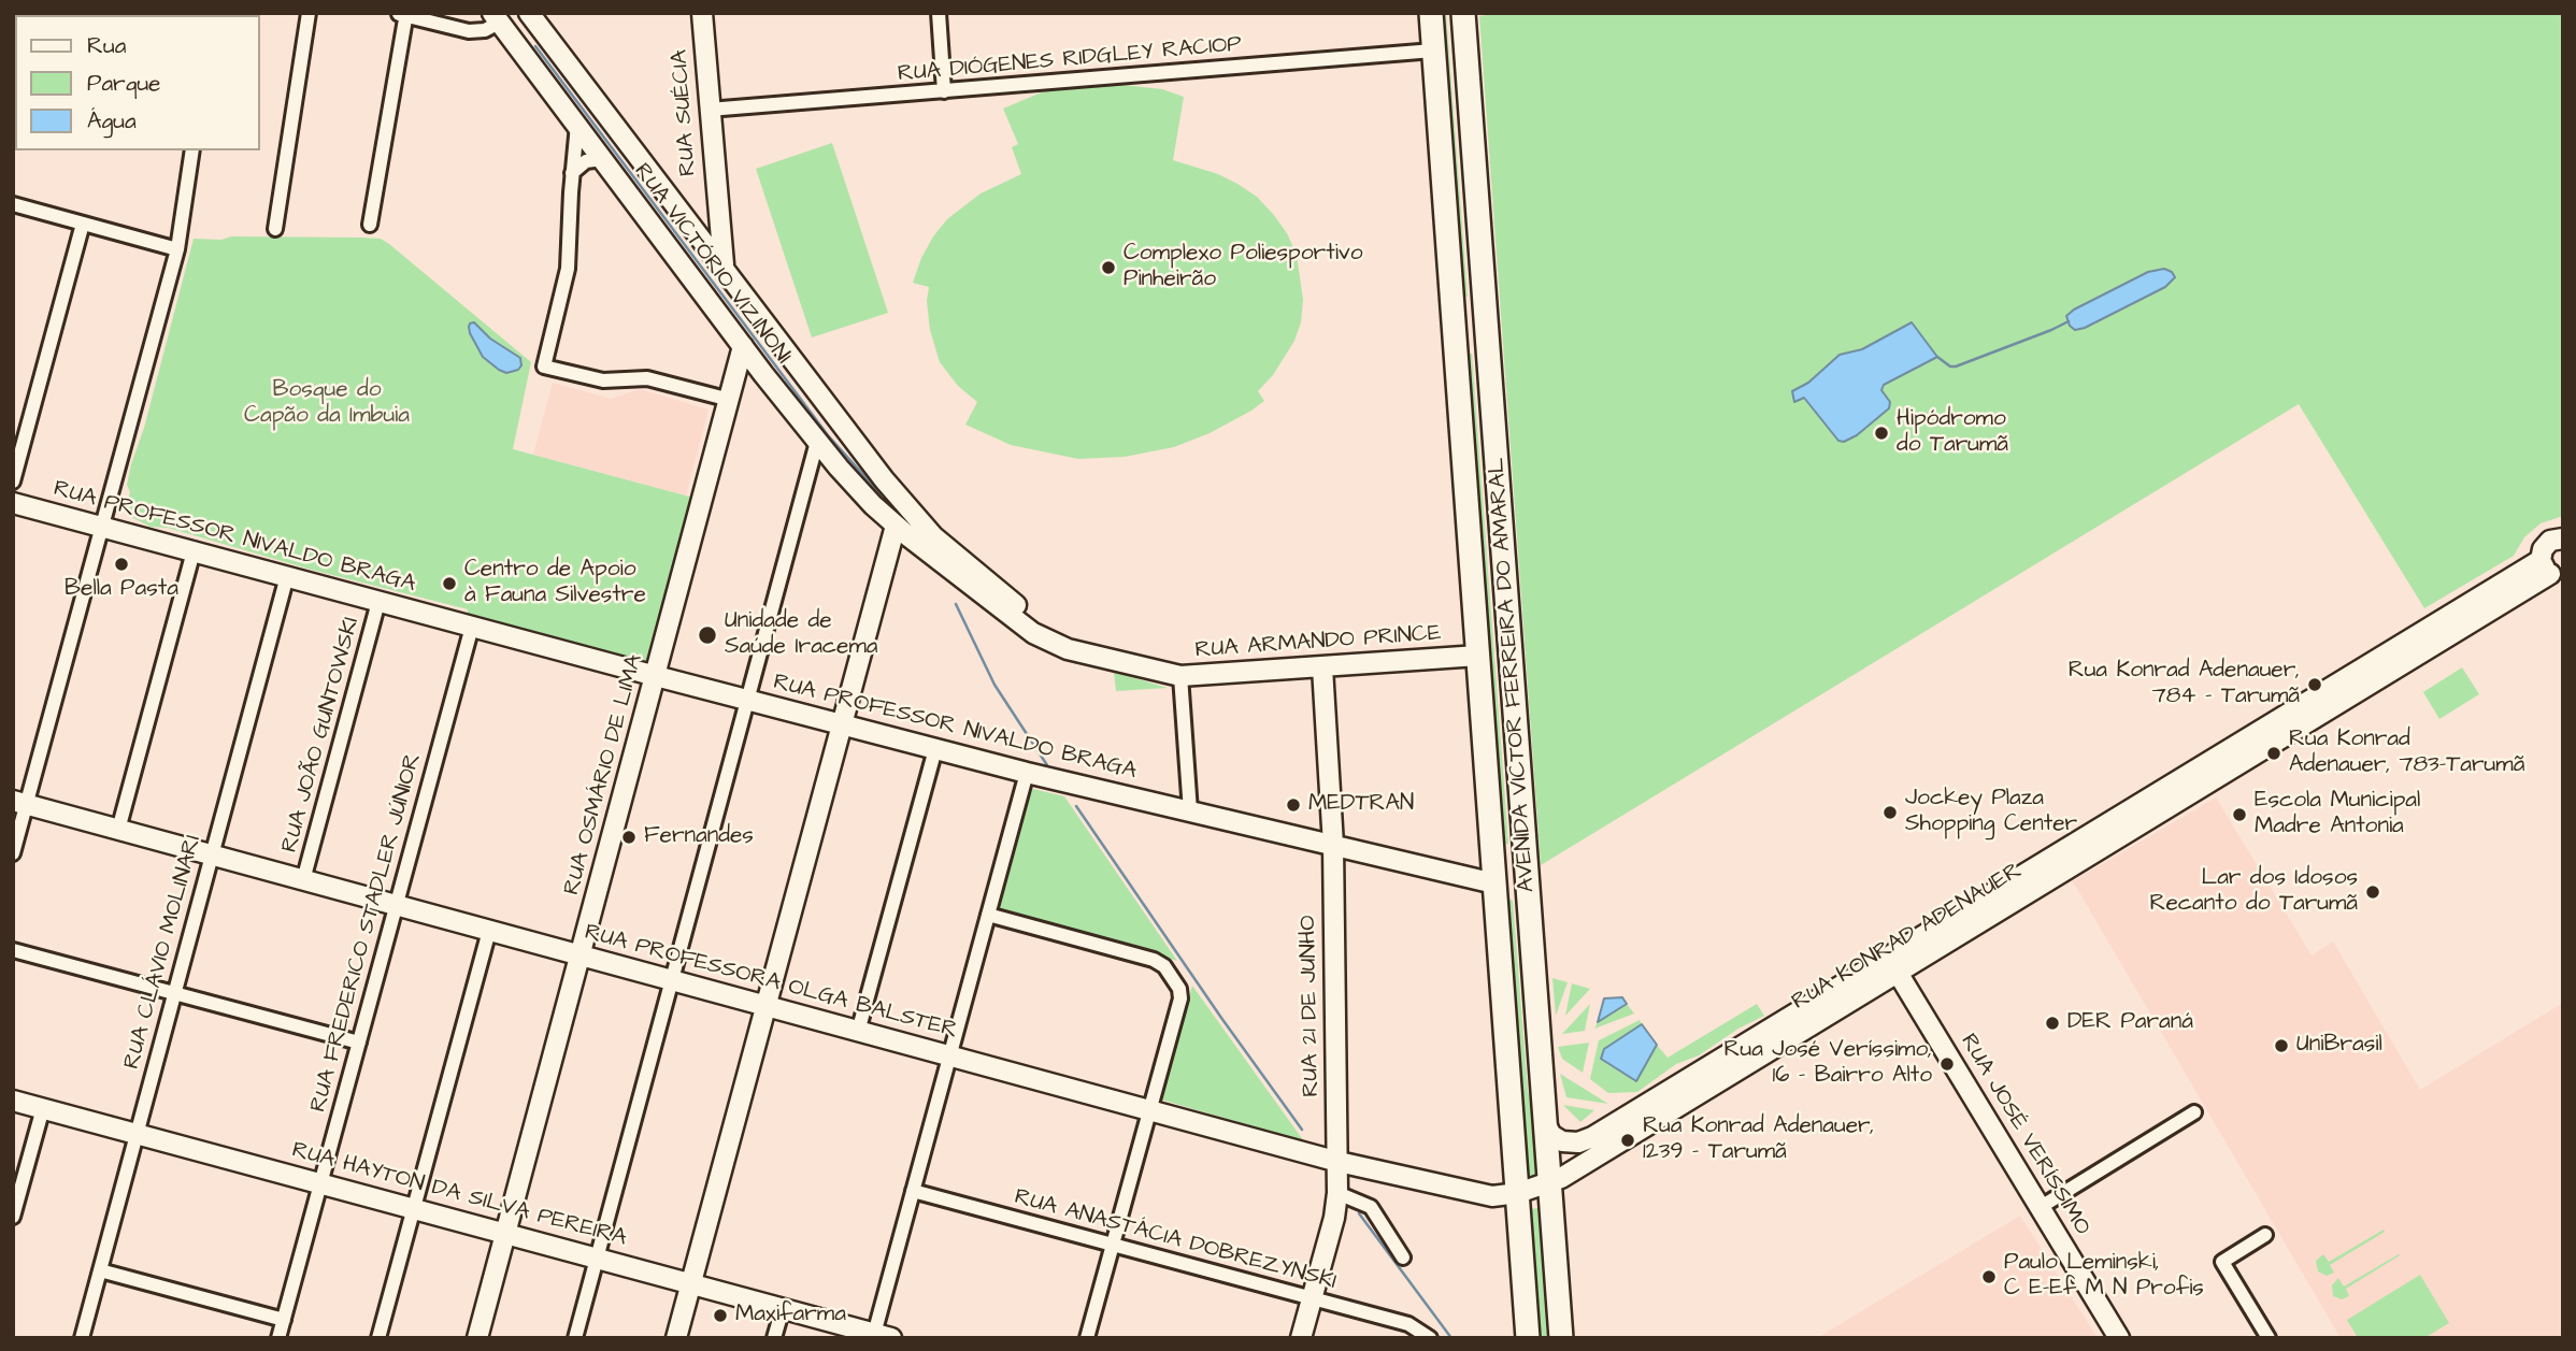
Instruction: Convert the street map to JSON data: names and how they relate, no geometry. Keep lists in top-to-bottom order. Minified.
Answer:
{"streets":{"highway":["AVENIDA VICTOR FERREIRA DO AMARAL"],"street":["RUA DIÓGENES RIDGLEY RACIOP","RUA SUÉCIA","RUA VICTÓRIO VIZINONI","RUA PROFESSOR NIVALDO BRAGA","RUA ARMANDO PRINCE","RUA JOÃO GUNTOWSKI","RUA OSMÁRIO DE LIMA","RUA FREDERICO STADLER JÚNIOR","RUA KONRAD ADENAUER","RUA CLÁVIO MOLINARI","RUA PROFESSORA OLGA BALSTER","RUA 21 DE JUNHO","RUA JOSÉ VERÍSSIMO","RUA HAYTON DA SILVA PEREIRA","RUA ANASTÁCIA DOBREZYNSKI"]},"crossings":[["RUA DIÓGENES RIDGLEY RACIOP","RUA SUÉCIA"],["RUA DIÓGENES RIDGLEY RACIOP","AVENIDA VICTOR FERREIRA DO AMARAL"],["RUA SUÉCIA","RUA VICTÓRIO VIZINONI"],["RUA VICTÓRIO VIZINONI","RUA ARMANDO PRINCE"],["RUA VICTÓRIO VIZINONI","RUA OSMÁRIO DE LIMA"],["RUA PROFESSOR NIVALDO BRAGA","AVENIDA VICTOR FERREIRA DO AMARAL"],["RUA PROFESSOR NIVALDO BRAGA","RUA JOÃO GUNTOWSKI"],["RUA PROFESSOR NIVALDO BRAGA","RUA OSMÁRIO DE LIMA"],["RUA PROFESSOR NIVALDO BRAGA","RUA FREDERICO STADLER JÚNIOR"],["RUA PROFESSOR NIVALDO BRAGA","RUA CLÁVIO MOLINARI"],["RUA PROFESSOR NIVALDO BRAGA","RUA 21 DE JUNHO"],["RUA ARMANDO PRINCE","AVENIDA VICTOR FERREIRA DO AMARAL"],["RUA ARMANDO PRINCE","RUA 21 DE JUNHO"],["AVENIDA VICTOR FERREIRA DO AMARAL","RUA KONRAD ADENAUER"],["AVENIDA VICTOR FERREIRA DO AMARAL","RUA PROFESSORA OLGA BALSTER"],["RUA JOÃO GUNTOWSKI","RUA PROFESSORA OLGA BALSTER"],["RUA OSMÁRIO DE LIMA","RUA PROFESSORA OLGA BALSTER"],["RUA OSMÁRIO DE LIMA","RUA HAYTON DA SILVA PEREIRA"],["RUA FREDERICO STADLER JÚNIOR","RUA PROFESSORA OLGA BALSTER"],["RUA FREDERICO STADLER JÚNIOR","RUA HAYTON DA SILVA PEREIRA"],["RUA KONRAD ADENAUER","RUA PROFESSORA OLGA BALSTER"],["RUA KONRAD ADENAUER","RUA JOSÉ VERÍSSIMO"],["RUA CLÁVIO MOLINARI","RUA PROFESSORA OLGA BALSTER"],["RUA CLÁVIO MOLINARI","RUA HAYTON DA SILVA PEREIRA"],["RUA PROFESSORA OLGA BALSTER","RUA 21 DE JUNHO"],["RUA 21 DE JUNHO","RUA ANASTÁCIA DOBREZYNSKI"]],"parks":["Bosque do Capão da Imbuia"],"places":["Complexo Poliesportivo Pinheirão","Hipódromo do Tarumã","Bella Pasta","Centro de Apoio à Fauna Silvestre","Unidade de Saúde Iracema","Rua Konrad Adenauer, 784 - Tarumã","Rua Konrad Adenauer, 783-Tarumã","MEDTRAN","Jockey Plaza Shopping Center","Escola Municipal Madre Antonia","Fernandes","Lar dos Idosos Recanto do Tarumã","DER Paraná","UniBrasil","Rua José Veríssimo, 16 - Bairro Alto","Rua Konrad Adenauer, 1239 - Tarumã","Paulo Leminski, C E-Ef M N Profis","Maxifarma"],"legend":["Rua","Parque","Água"]}
